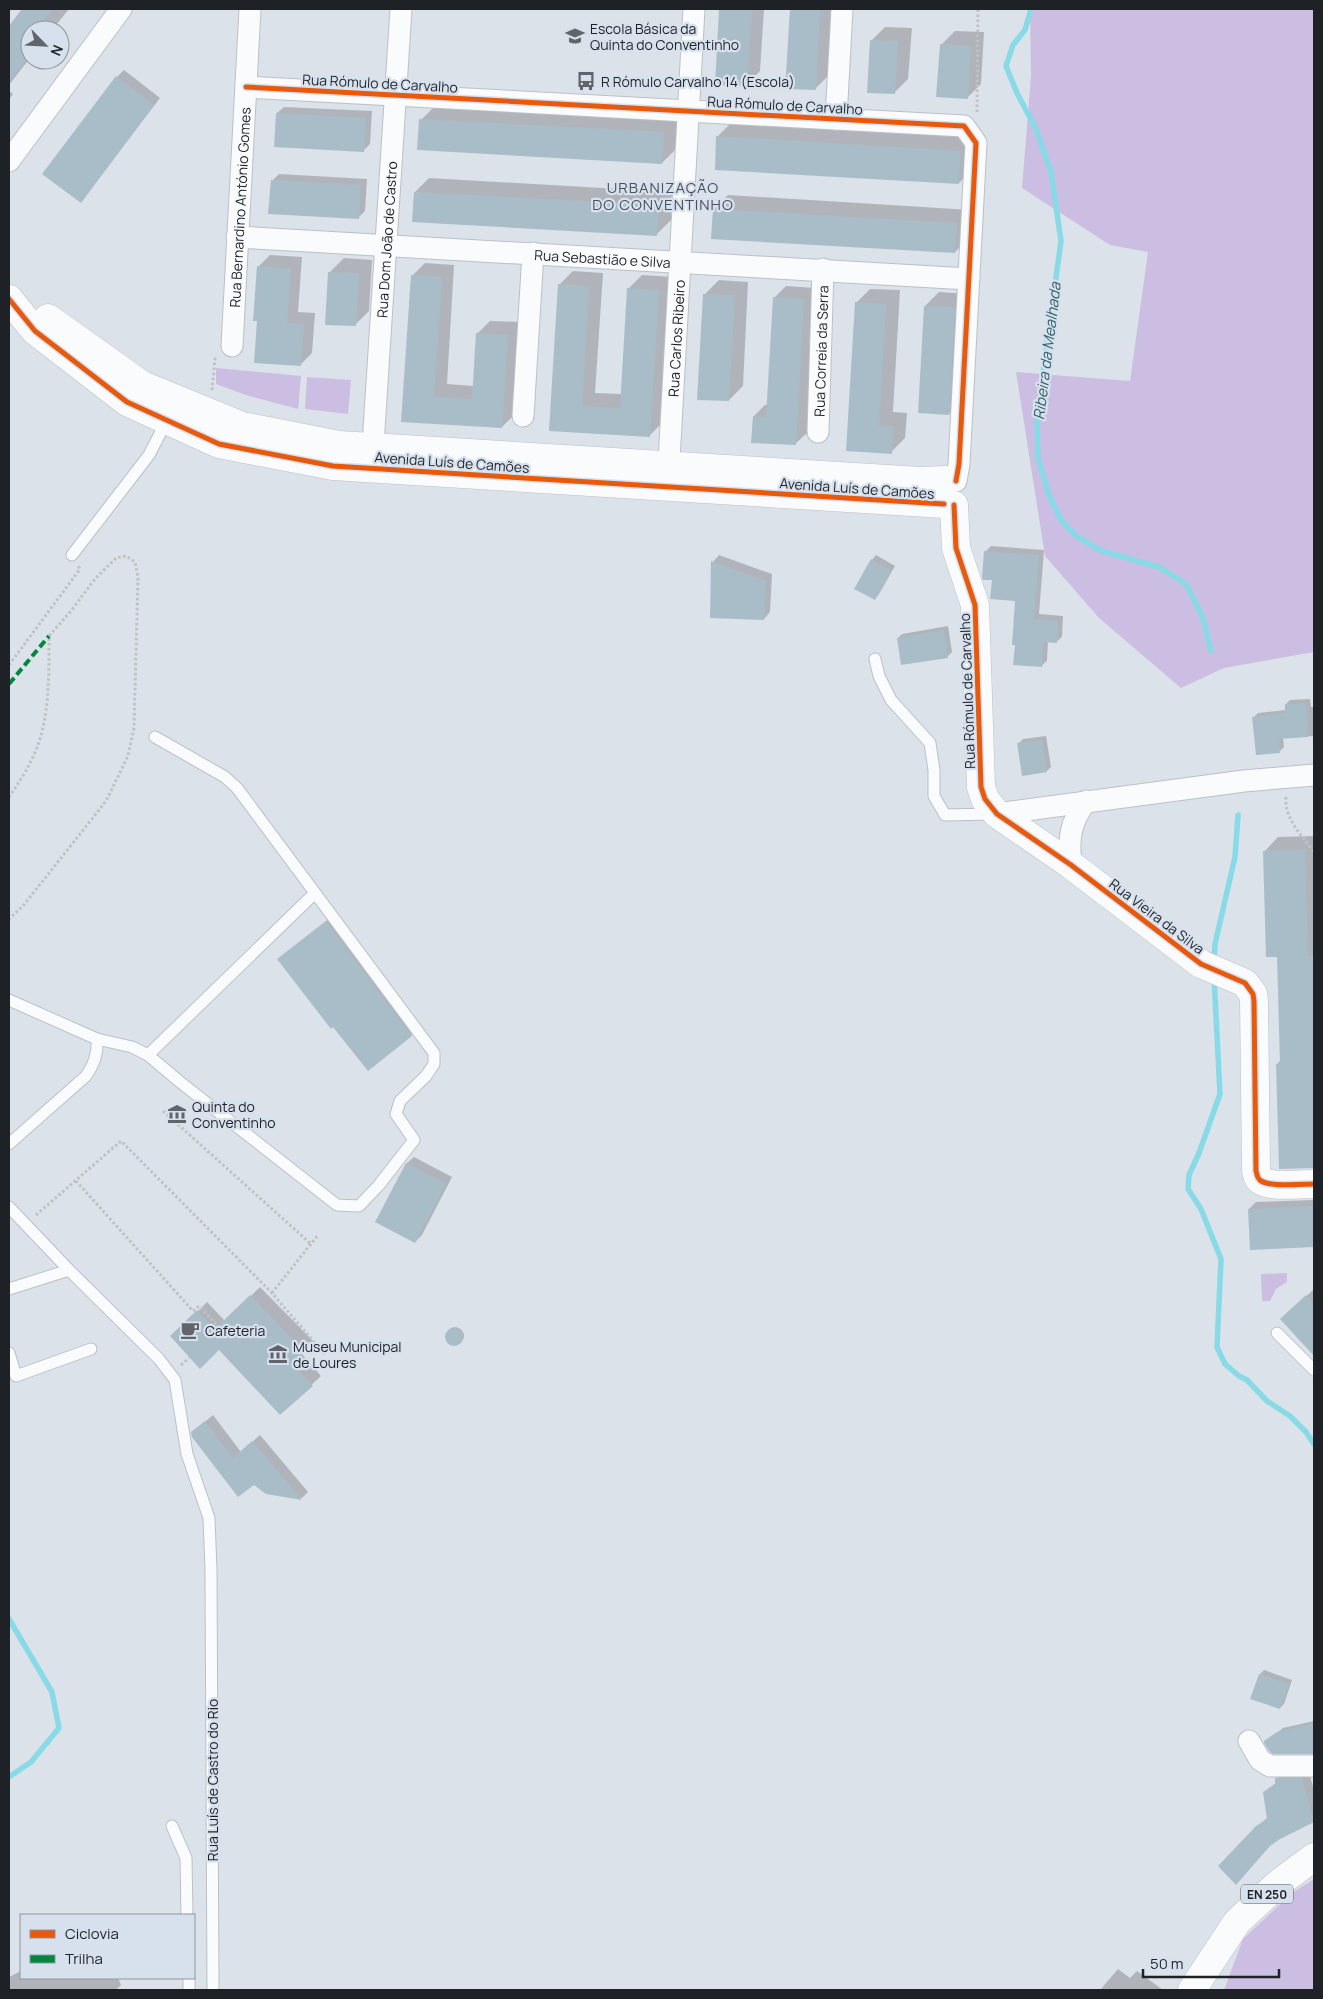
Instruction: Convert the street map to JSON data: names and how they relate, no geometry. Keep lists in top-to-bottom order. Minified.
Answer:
{"streets":{"street":["Rua Rómulo de Carvalho","Rua Bernardino António Gomes","Rua Dom João de Castro","Rua Sebastião e Silva","Rua Carlos Ribeiro","Rua Correia da Serra","Avenida Luís de Camões","Rua Vieira da Silva","EN 250"],"lane":["Rua Luís de Castro do Rio"]},"crossings":[["Rua Rómulo de Carvalho","Rua Bernardino António Gomes"],["Rua Rómulo de Carvalho","Rua Dom João de Castro"],["Rua Rómulo de Carvalho","Rua Sebastião e Silva"],["Rua Rómulo de Carvalho","Rua Carlos Ribeiro"],["Rua Rómulo de Carvalho","Avenida Luís de Camões"],["Rua Rómulo de Carvalho","Rua Vieira da Silva"],["Rua Bernardino António Gomes","Rua Sebastião e Silva"],["Rua Dom João de Castro","Rua Sebastião e Silva"],["Rua Dom João de Castro","Avenida Luís de Camões"],["Rua Sebastião e Silva","Rua Carlos Ribeiro"],["Rua Sebastião e Silva","Rua Correia da Serra"],["Rua Carlos Ribeiro","Avenida Luís de Camões"]],"districts":["URBANIZAÇÃO DO CONVENTINHO"],"water":["Ribeira da Mealhada"],"places":{"school or university":["Escola Básica da Quinta do Conventinho"],"bus stop":["R Rómulo Carvalho 14 (Escola)"],"museum":["Quinta do Conventinho","Museu Municipal de Loures"],"cafe":["Cafeteria"]},"legend":["Ciclovia","Trilha"],"scale_bar":"50 m","north":"bottom right"}
